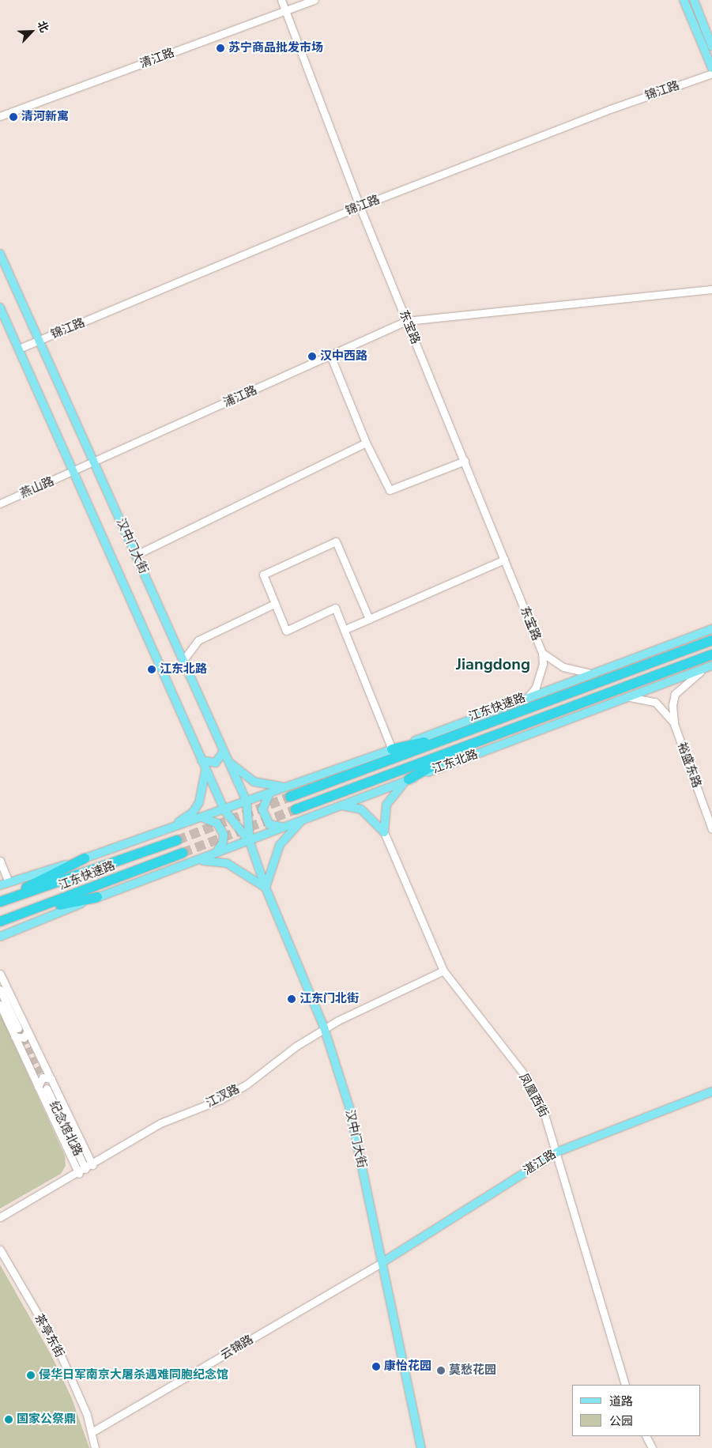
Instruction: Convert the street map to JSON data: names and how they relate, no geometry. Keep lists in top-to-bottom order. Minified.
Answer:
{"streets":{"highway":["江东快速路"],"main road":["汉中门大街","江东北路","湛江路"],"street":["清江路","锦江路","东宝路","浦江路","燕山路","裕盛东路","凤凰西街","江汊路","纪念馆北路","茶亭东街","云锦路"]},"crossings":[["清江路","东宝路"],["锦江路","东宝路"],["锦江路","汉中门大街"],["东宝路","浦江路"],["浦江路","燕山路"],["浦江路","汉中门大街"],["燕山路","汉中门大街"],["汉中门大街","江东北路"],["汉中门大街","江汊路"],["汉中门大街","湛江路"],["汉中门大街","云锦路"],["江东北路","裕盛东路"],["凤凰西街","江汊路"],["凤凰西街","湛江路"],["江汊路","纪念馆北路"],["湛江路","云锦路"],["茶亭东街","云锦路"]],"districts":["Jiangdong"],"places":["苏宁商品批发市场","清河新寓","汉中西路","江东北路","江东门北街","康怡花园","莫愁花园","侵华日军南京大屠杀遇难同胞纪念馆","国家公祭鼎"],"legend":["道路","公园"],"north":"top right"}
